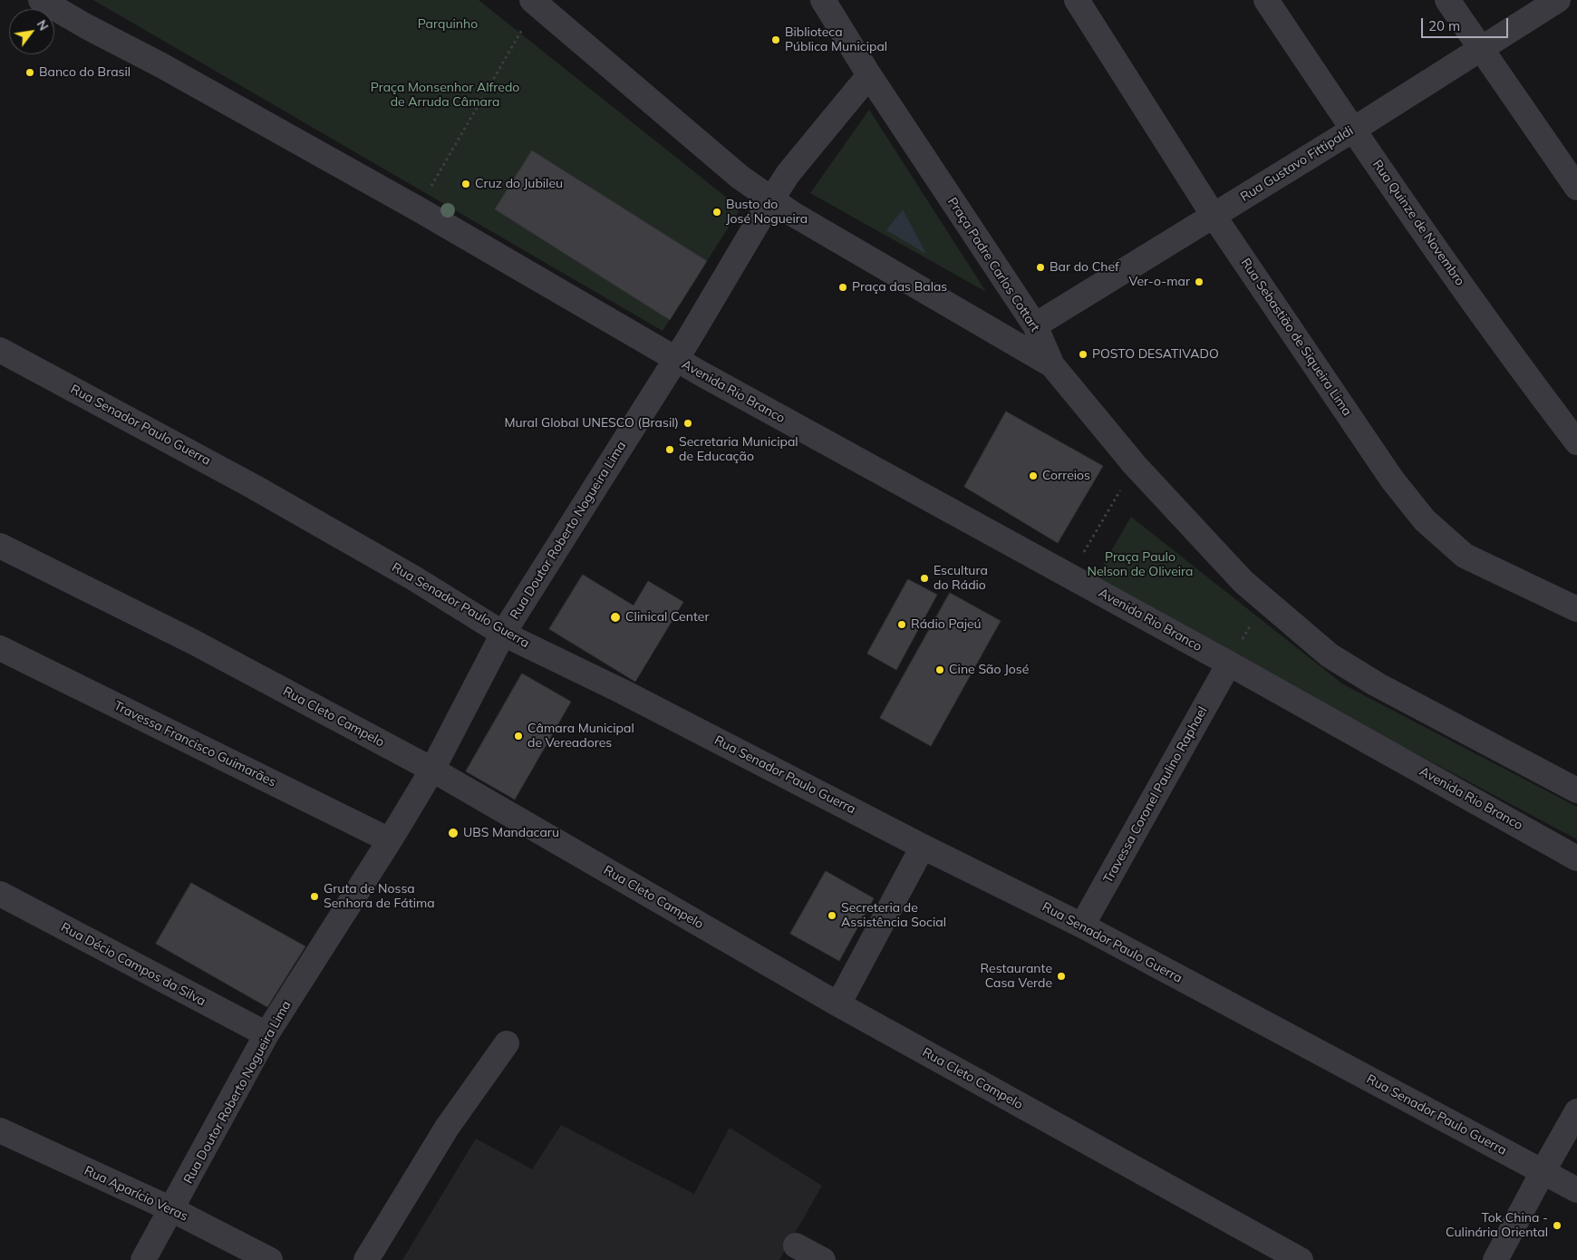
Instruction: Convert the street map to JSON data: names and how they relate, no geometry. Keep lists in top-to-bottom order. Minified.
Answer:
{"streets":{"street":["Rua Gustavo Fittipaldi","Rua Quinze de Novembro","Praça Padre Carlos Cottart","Rua Sebastião de Siqueira Lima","Avenida Rio Branco","Rua Senador Paulo Guerra","Rua Doutor Roberto Nogueira Lima","Rua Cleto Campelo","Travessa Francisco Guimarães","Travessa Coronel Paulino Raphael","Rua Décio Campos da Silva","Rua Aparício Veras"]},"crossings":[["Rua Gustavo Fittipaldi","Rua Quinze de Novembro"],["Rua Gustavo Fittipaldi","Praça Padre Carlos Cottart"],["Rua Gustavo Fittipaldi","Rua Sebastião de Siqueira Lima"],["Praça Padre Carlos Cottart","Rua Doutor Roberto Nogueira Lima"],["Avenida Rio Branco","Rua Doutor Roberto Nogueira Lima"],["Avenida Rio Branco","Travessa Coronel Paulino Raphael"],["Rua Senador Paulo Guerra","Rua Doutor Roberto Nogueira Lima"],["Rua Senador Paulo Guerra","Travessa Coronel Paulino Raphael"],["Rua Doutor Roberto Nogueira Lima","Rua Cleto Campelo"],["Rua Doutor Roberto Nogueira Lima","Travessa Francisco Guimarães"],["Rua Doutor Roberto Nogueira Lima","Rua Décio Campos da Silva"],["Rua Doutor Roberto Nogueira Lima","Rua Aparício Veras"]],"parks":["Parquinho","Praça Monsenhor Alfredo de Arruda Câmara","Praça Paulo Nelson de Oliveira"],"places":["Biblioteca Pública Municipal","Banco do Brasil","Cruz do Jubileu","Busto do José Nogueira","Bar do Chef","Ver-o-mar","Praça das Balas","POSTO DESATIVADO","Mural Global UNESCO (Brasil)","Secretaria Municipal de Educação","Correios","Escultura do Rádio","Clinical Center","Rádio Pajeú","Cine São José","Câmara Municipal de Vereadores","UBS Mandacaru","Gruta de Nossa Senhora de Fátima","Secreteria de Assistência Social","Restaurante Casa Verde","Tok China - Culinária Oriental"],"scale_bar":"20 m","north":"top right"}
